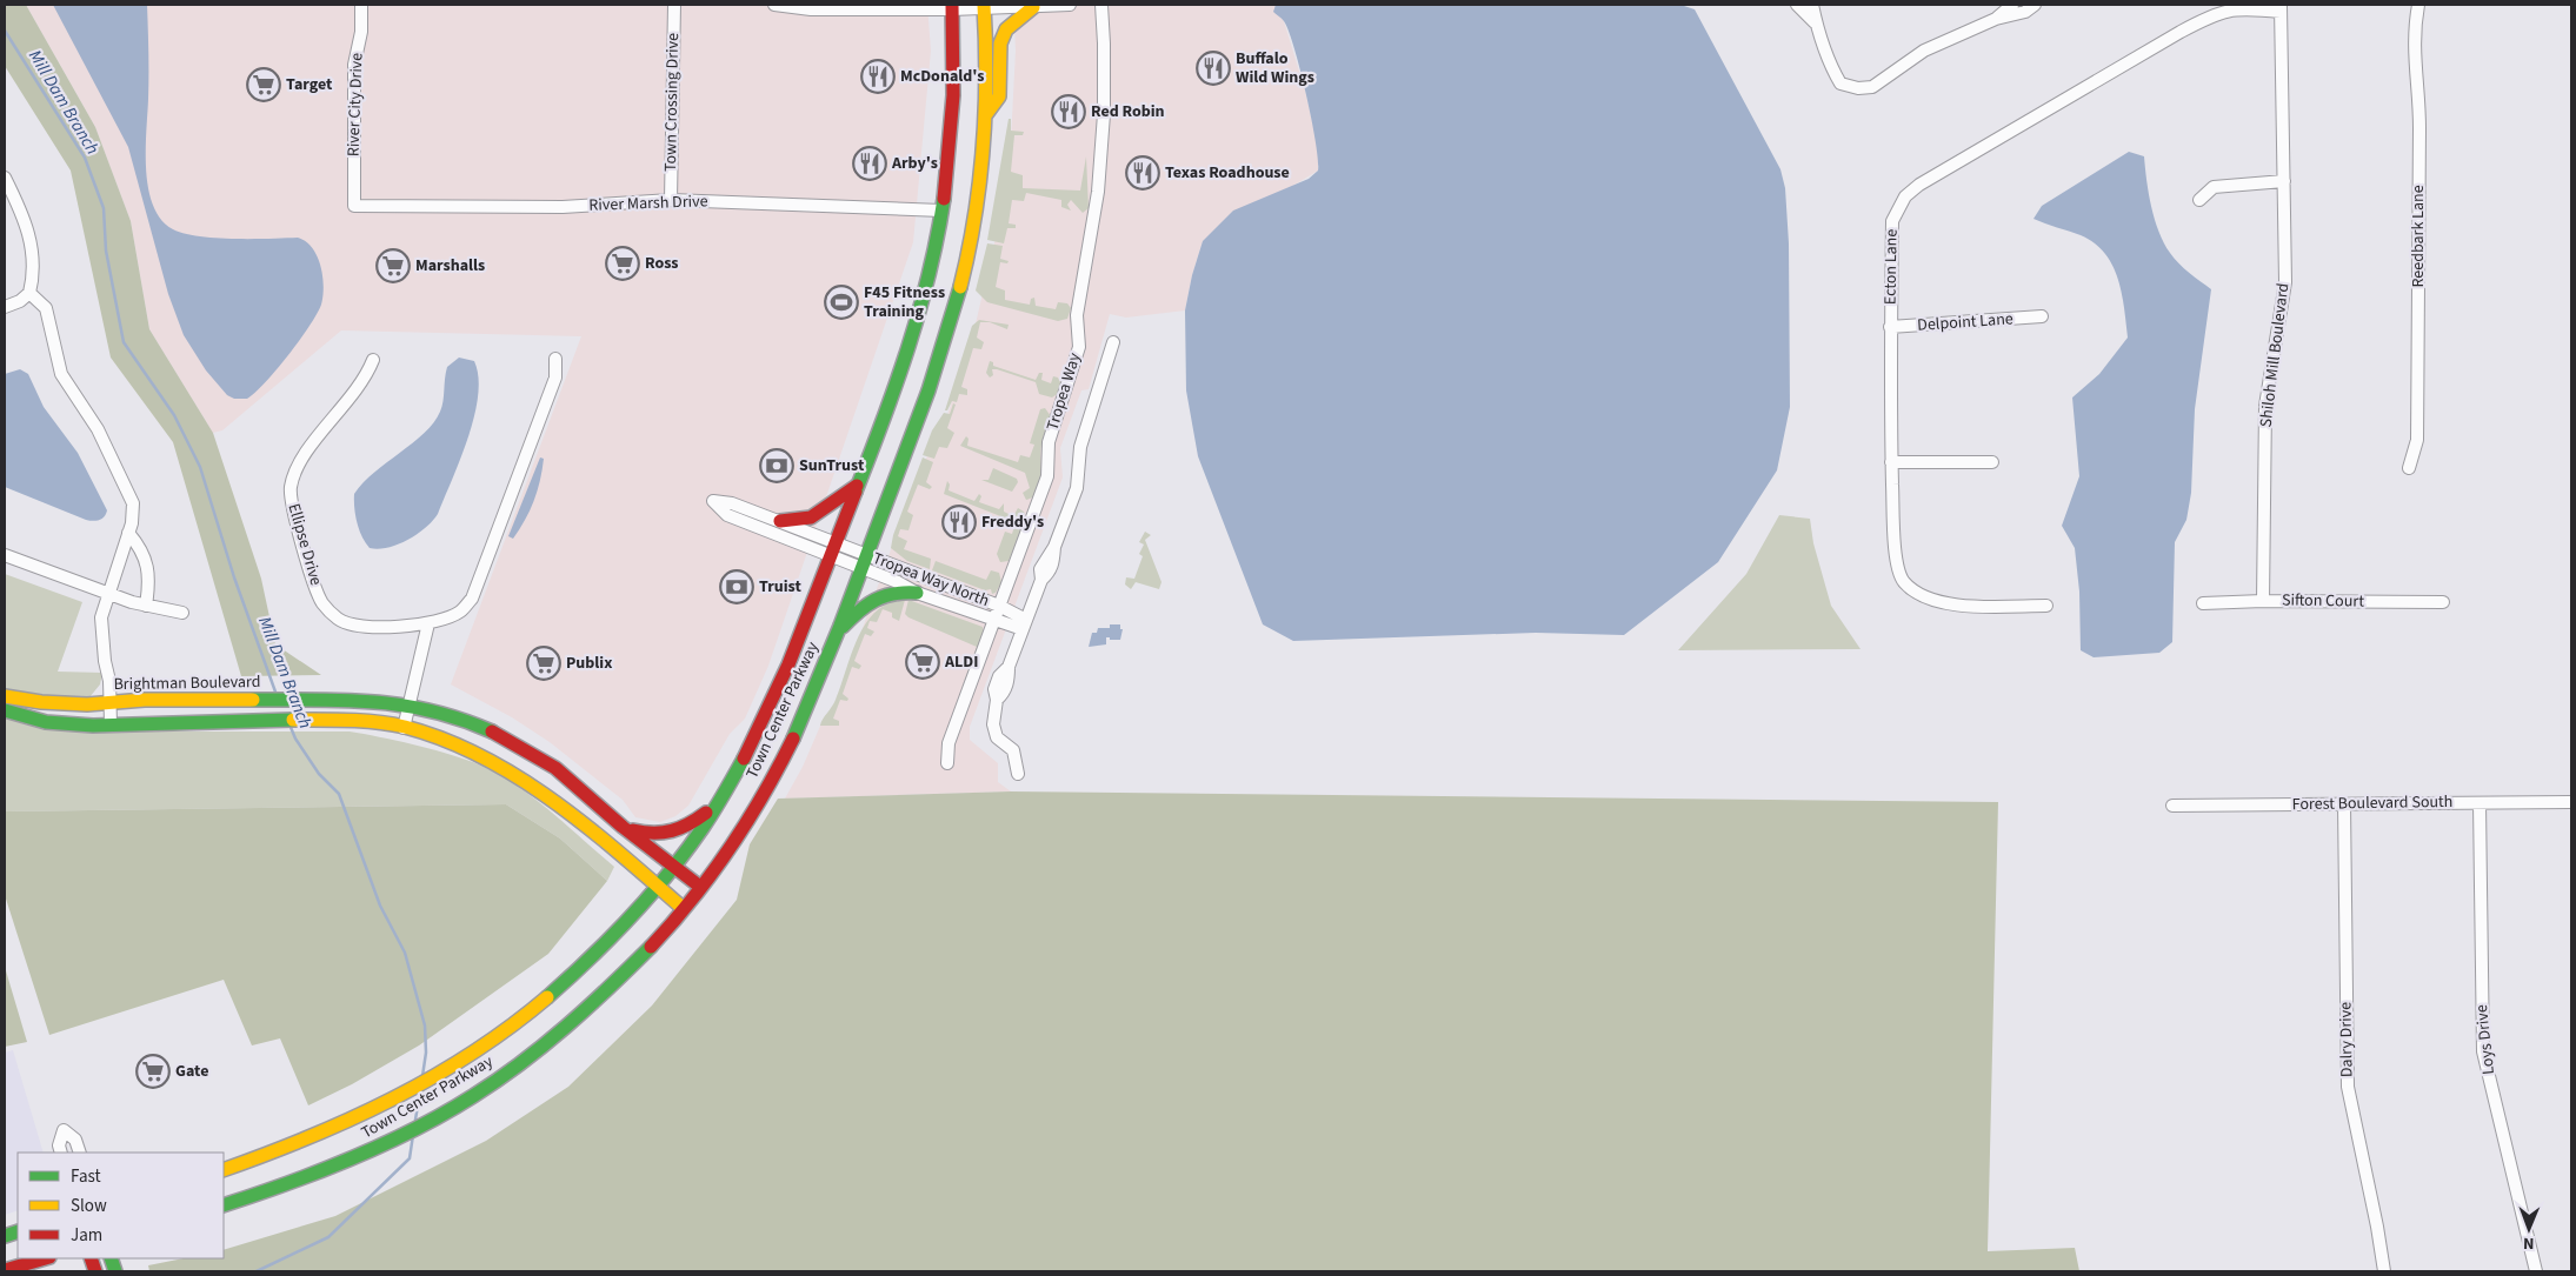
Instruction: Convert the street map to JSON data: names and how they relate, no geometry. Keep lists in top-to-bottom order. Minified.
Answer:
{"streets":{"main road":["Brightman Boulevard","Town Center Parkway"],"street":["Town Crossing Drive","River City Drive","River Marsh Drive","Reedbark Lane","Ecton Lane","Delpoint Lane","Shiloh Mill Boulevard","Tropea Way","Ellipse Drive","Tropea Way North","Sifton Court","Forest Boulevard South","Dalry Drive","Loys Drive"]},"crossings":[["Town Crossing Drive","River Marsh Drive"],["River City Drive","River Marsh Drive"],["River Marsh Drive","Town Center Parkway"],["Ecton Lane","Delpoint Lane"],["Ecton Lane","Shiloh Mill Boulevard"],["Shiloh Mill Boulevard","Sifton Court"],["Tropea Way","Tropea Way North"],["Tropea Way North","Town Center Parkway"],["Brightman Boulevard","Town Center Parkway"],["Forest Boulevard South","Dalry Drive"],["Forest Boulevard South","Loys Drive"]],"water":["Mill Dam Branch"],"places":{"restaurant":["Buffalo Wild Wings","McDonald's","Red Robin","Arby's","Texas Roadhouse","Freddy's"],"supermarket":["Target","Ross","Marshalls","ALDI","Publix","Gate"],"sports":["F45 Fitness Training"],"bank":["SunTrust","Truist"]},"legend":["Fast","Slow","Jam"],"north":"bottom"}
